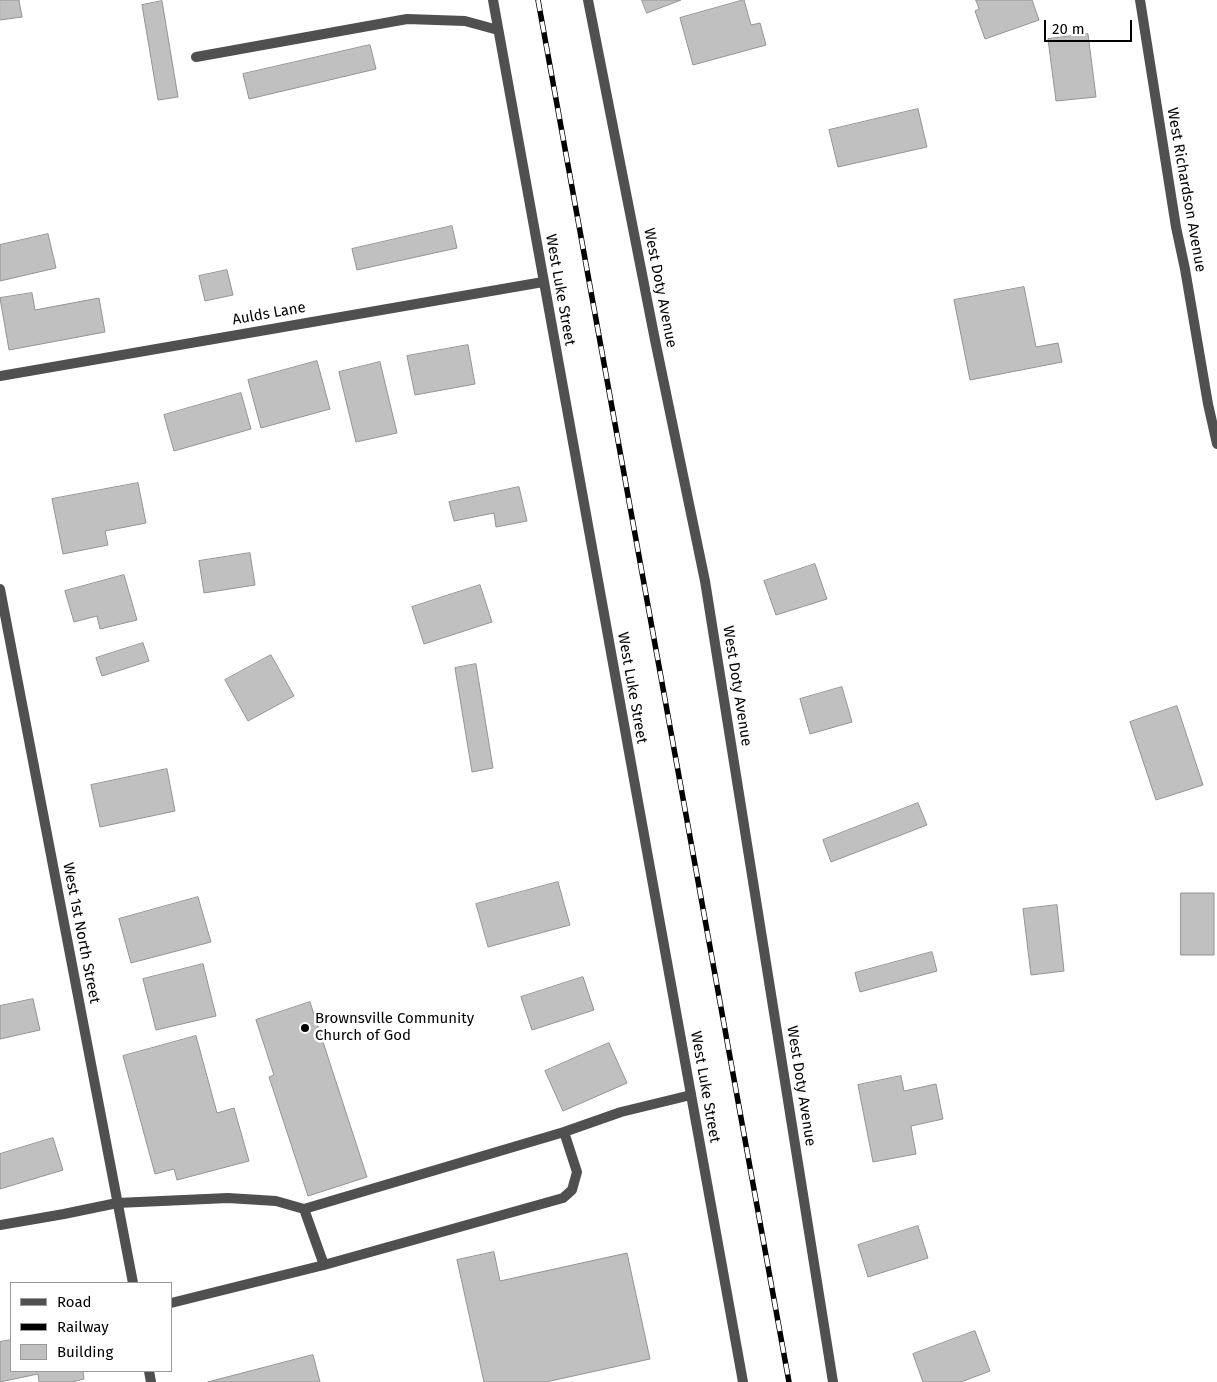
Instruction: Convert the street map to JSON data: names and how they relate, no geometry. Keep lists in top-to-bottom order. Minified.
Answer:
{"streets":{"street":["West Richardson Avenue","West Doty Avenue","West Luke Street","Aulds Lane","West 1st North Street"]},"crossings":[["West Luke Street","Aulds Lane"]],"places":["Brownsville Community Church of God"],"legend":["Road","Railway","Building"],"scale_bar":"20 m"}
